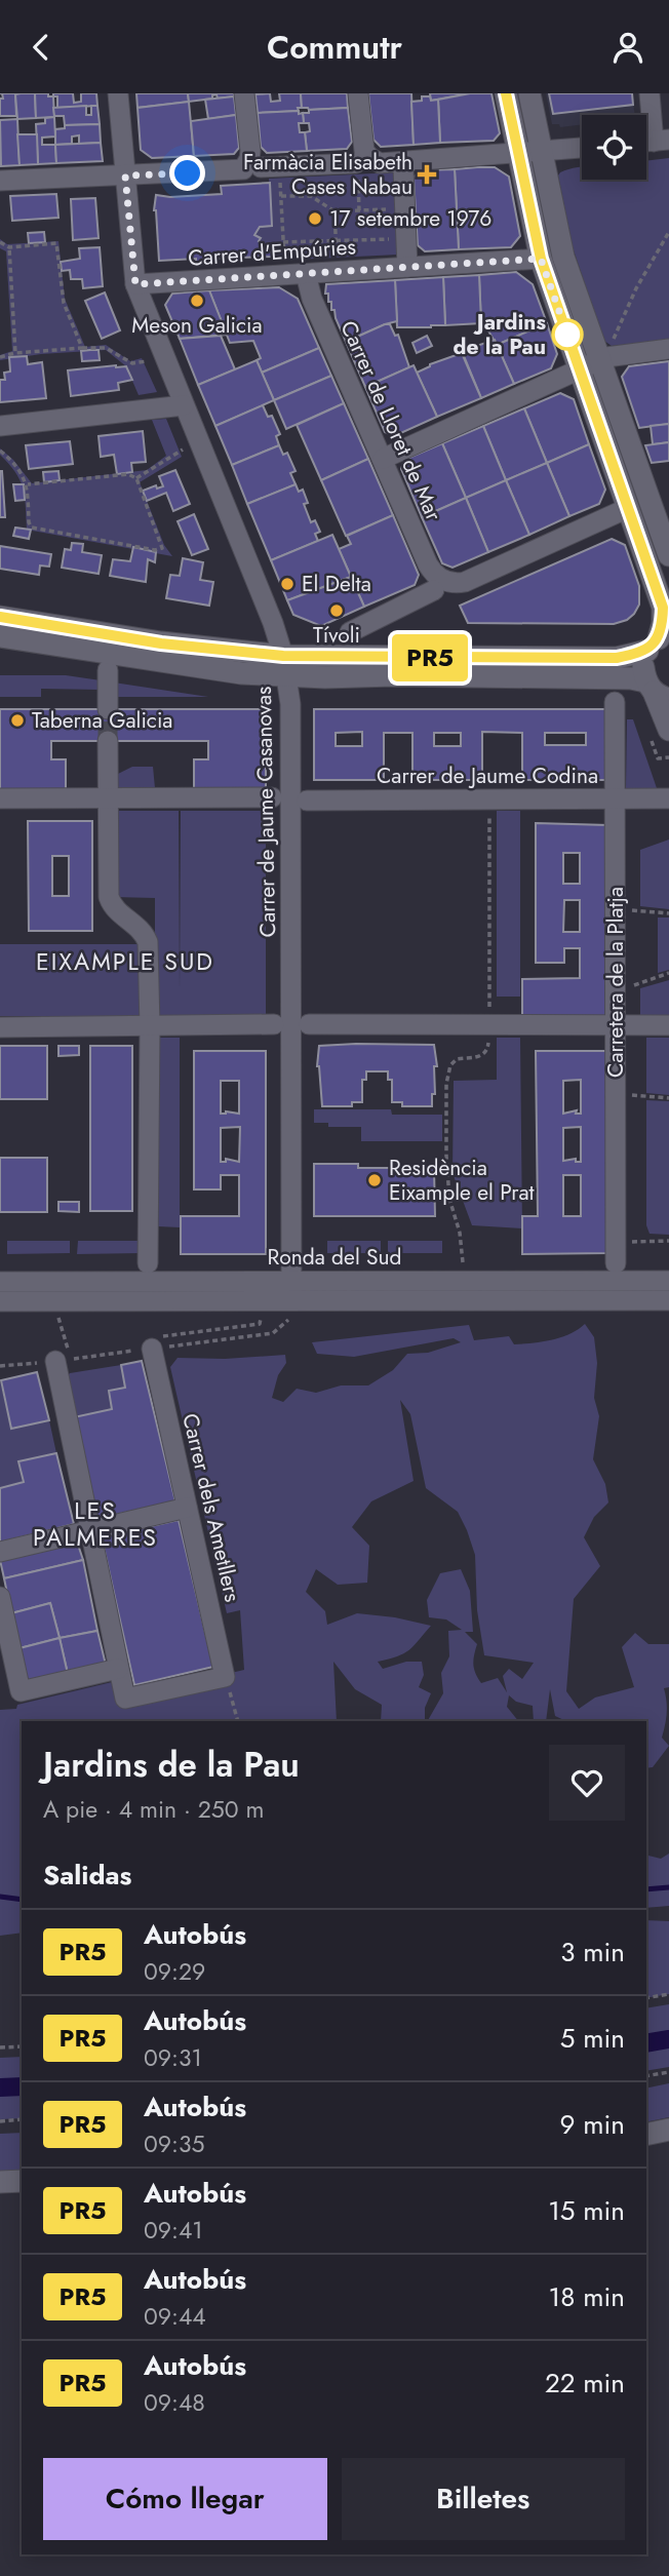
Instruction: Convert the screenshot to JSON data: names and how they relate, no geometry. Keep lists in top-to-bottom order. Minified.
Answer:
{"streets":{"street":["Carrer d'Empúries","Carrer de Lloret de Mar","Carrer de Jaume Codina","Carrer de Jaume Casanovas","Carretera de la Platja","Ronda del Sud","Carrer dels Ametllers"]},"crossings":[["Carrer d'Empúries","Carrer de Lloret de Mar"],["Carrer d'Empúries","Carrer de Jaume Casanovas"],["Carrer de Jaume Codina","Carretera de la Platja"],["Carrer de Jaume Casanovas","Ronda del Sud"]],"districts":["EIXAMPLE SUD","LES PALMERES"],"places":{"health":["Farmàcia Elisabeth Cases Nabau"],"other":["17 setembre 1976","Meson Galicia","Jardins de la Pau","El Delta","Tívoli","Taberna Galicia","Residència Eixample el Prat"]},"lines":["bus line PR5"],"page":{"header":"Commutr","on_map":"PR5","heading":[["Jardins de la Pau","A pie · 4 min · 250 m"],"Salidas"],"list":[{"mark":"PR5","name":"Autobús","note":"09:29","value":"3 min"},{"mark":"PR5","name":"Autobús","note":"09:31","value":"5 min"},{"mark":"PR5","name":"Autobús","note":"09:35","value":"9 min"},{"mark":"PR5","name":"Autobús","note":"09:41","value":"15 min"},{"mark":"PR5","name":"Autobús","note":"09:44","value":"18 min"},{"mark":"PR5","name":"Autobús","note":"09:48","value":"22 min"}],"buttons":["Cómo llegar","Billetes"]}}
